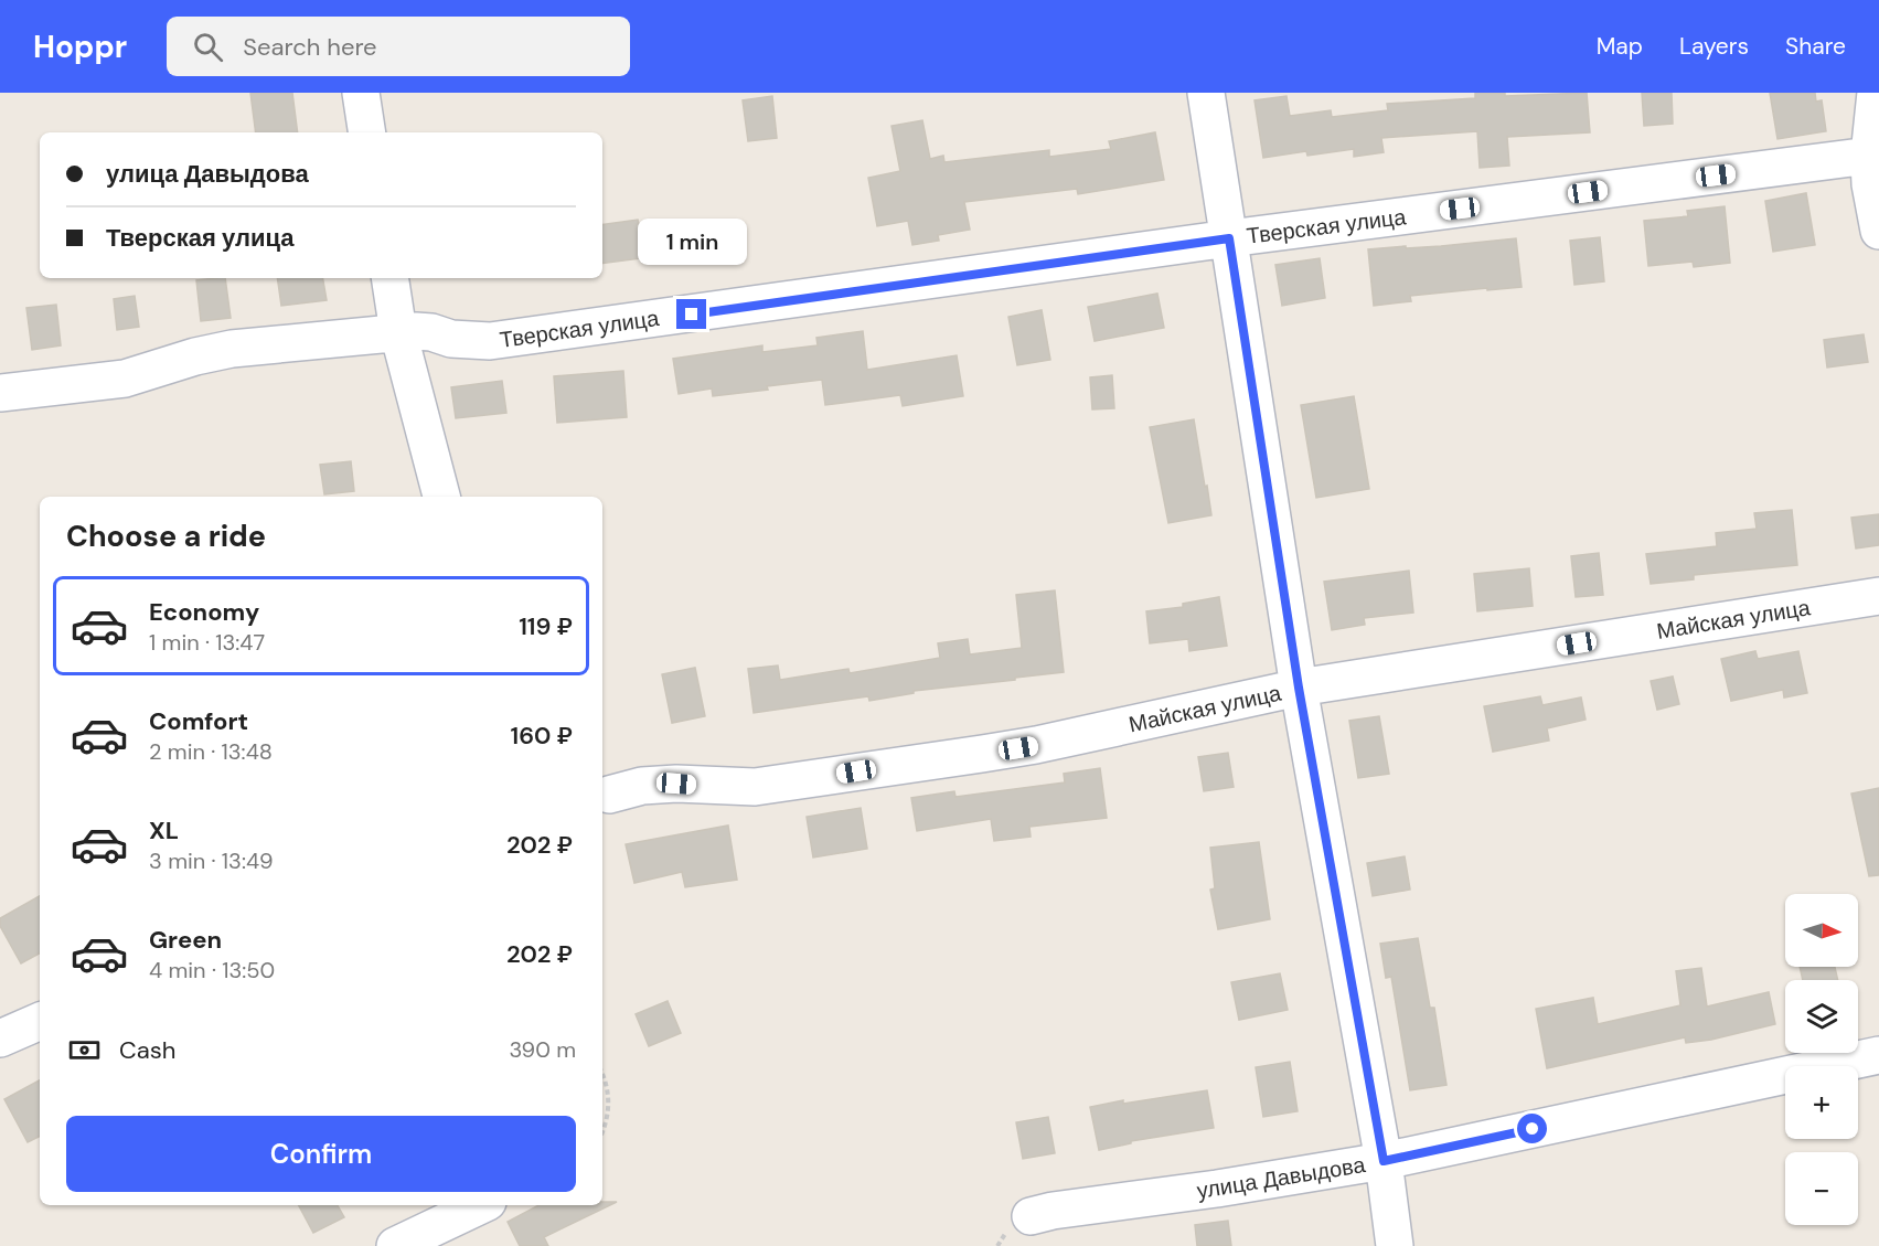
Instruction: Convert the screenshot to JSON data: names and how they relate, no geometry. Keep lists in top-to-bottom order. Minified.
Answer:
{"streets":{"street":["Тверская улица","Майская улица","улица Давыдова"]},"north":"right","page":{"header":"Hoppr","search":"Search here","nav":["Map","Layers","Share"],"banner":["улица Давыдова","Тверская улица"],"bubble":"1 min","heading":"Choose a ride","list":[{"name":"Economy","note":"1 min · 13:47","value":"119 ₽"},{"name":"Comfort","note":"2 min · 13:48","value":"160 ₽"},{"name":"XL","note":"3 min · 13:49","value":"202 ₽"},{"name":"Green","note":"4 min · 13:50","value":"202 ₽"}],"map_buttons":["+","−"],"pay":["Cash","390 m"],"buttons":"Confirm"}}
